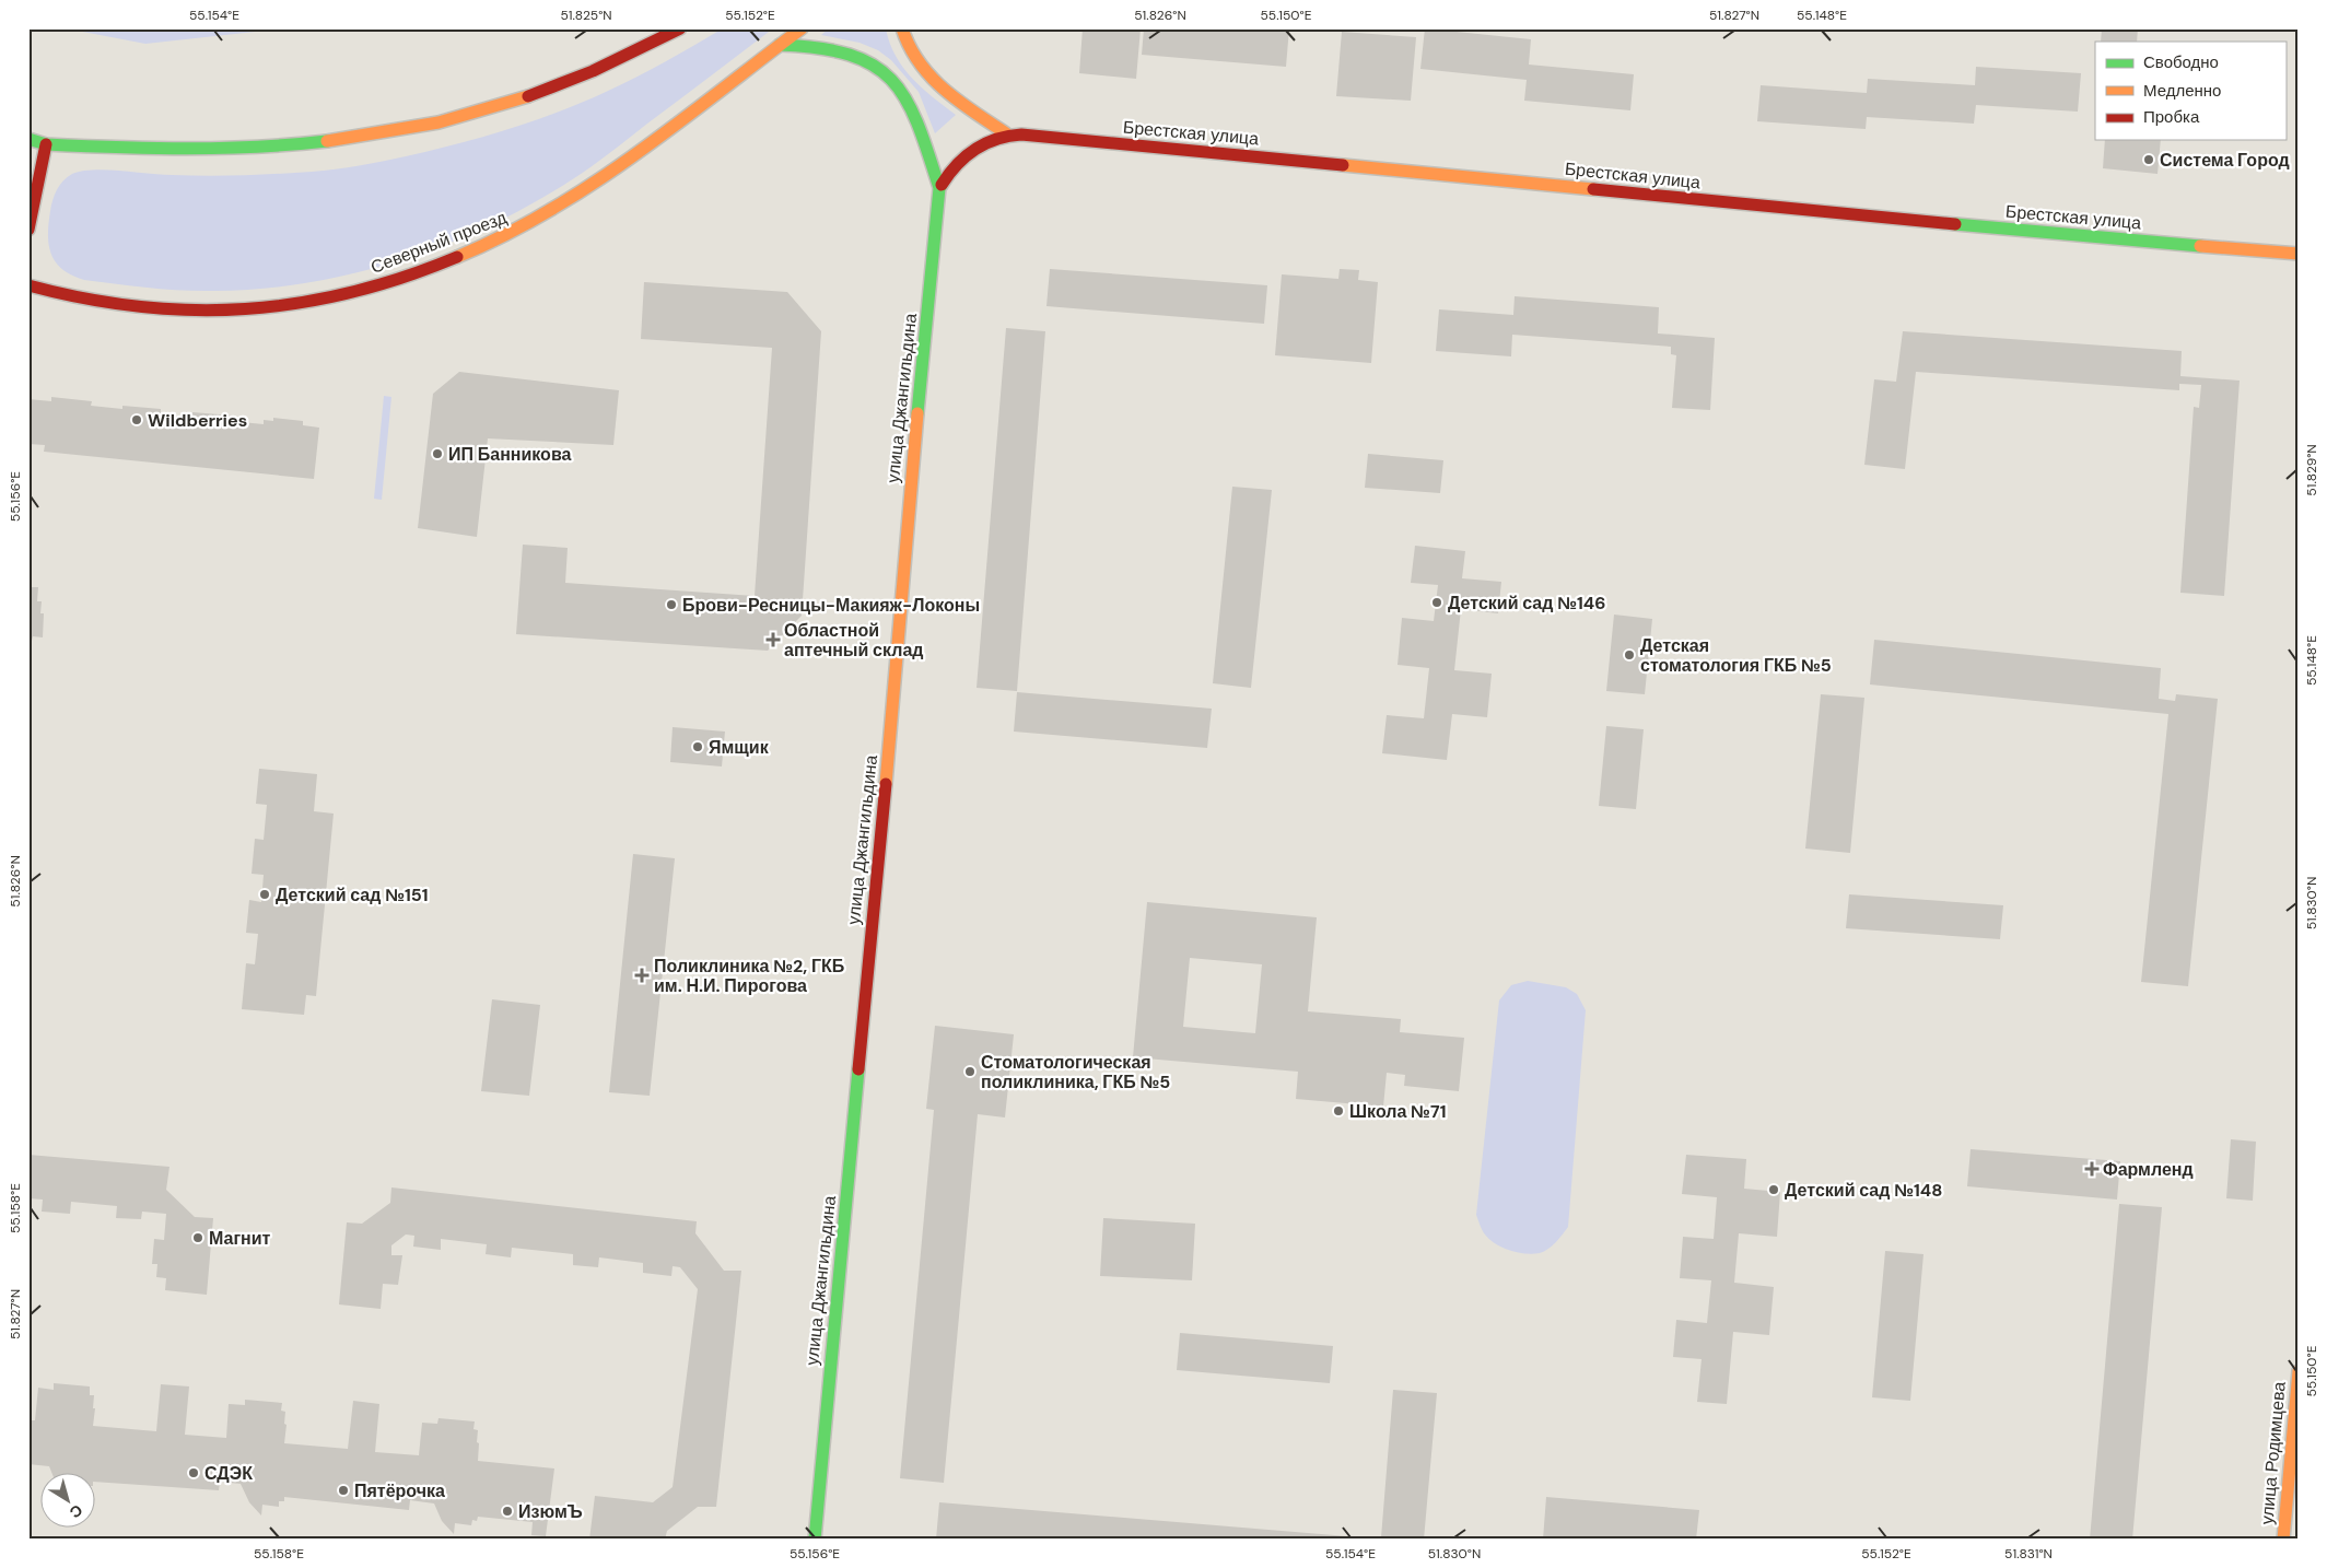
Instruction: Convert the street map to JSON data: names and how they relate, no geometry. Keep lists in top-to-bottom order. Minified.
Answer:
{"streets":{"main road":["Брестская улица","Северный проезд","улица Джангильдина","улица Родимцева"]},"crossings":[["Брестская улица","улица Джангильдина"]],"places":{"other":["Система Город","Wildberries","ИП Банникова","Детский сад №146","Брови-Ресницы-Макияж-Локоны","Детская стоматология ГКБ №5","Ямщик","Детский сад №151","Стоматологическая поликлиника, ГКБ №5","Школа №71","Детский сад №148","Магнит","СДЭК","Пятёрочка","ИзюмЪ"],"health":["Областной аптечный склад","Поликлиника №2, ГКБ им. Н.И. Пирогова","Фармленд"]},"legend":["Свободно","Медленно","Пробка"],"north":"bottom right","coordinates":["55.154°E","51.825°N","55.152°E","51.826°N","55.150°E","51.827°N","55.148°E","51.829°N","55.156°E","51.830°N","55.158°E","51.831°N"]}
